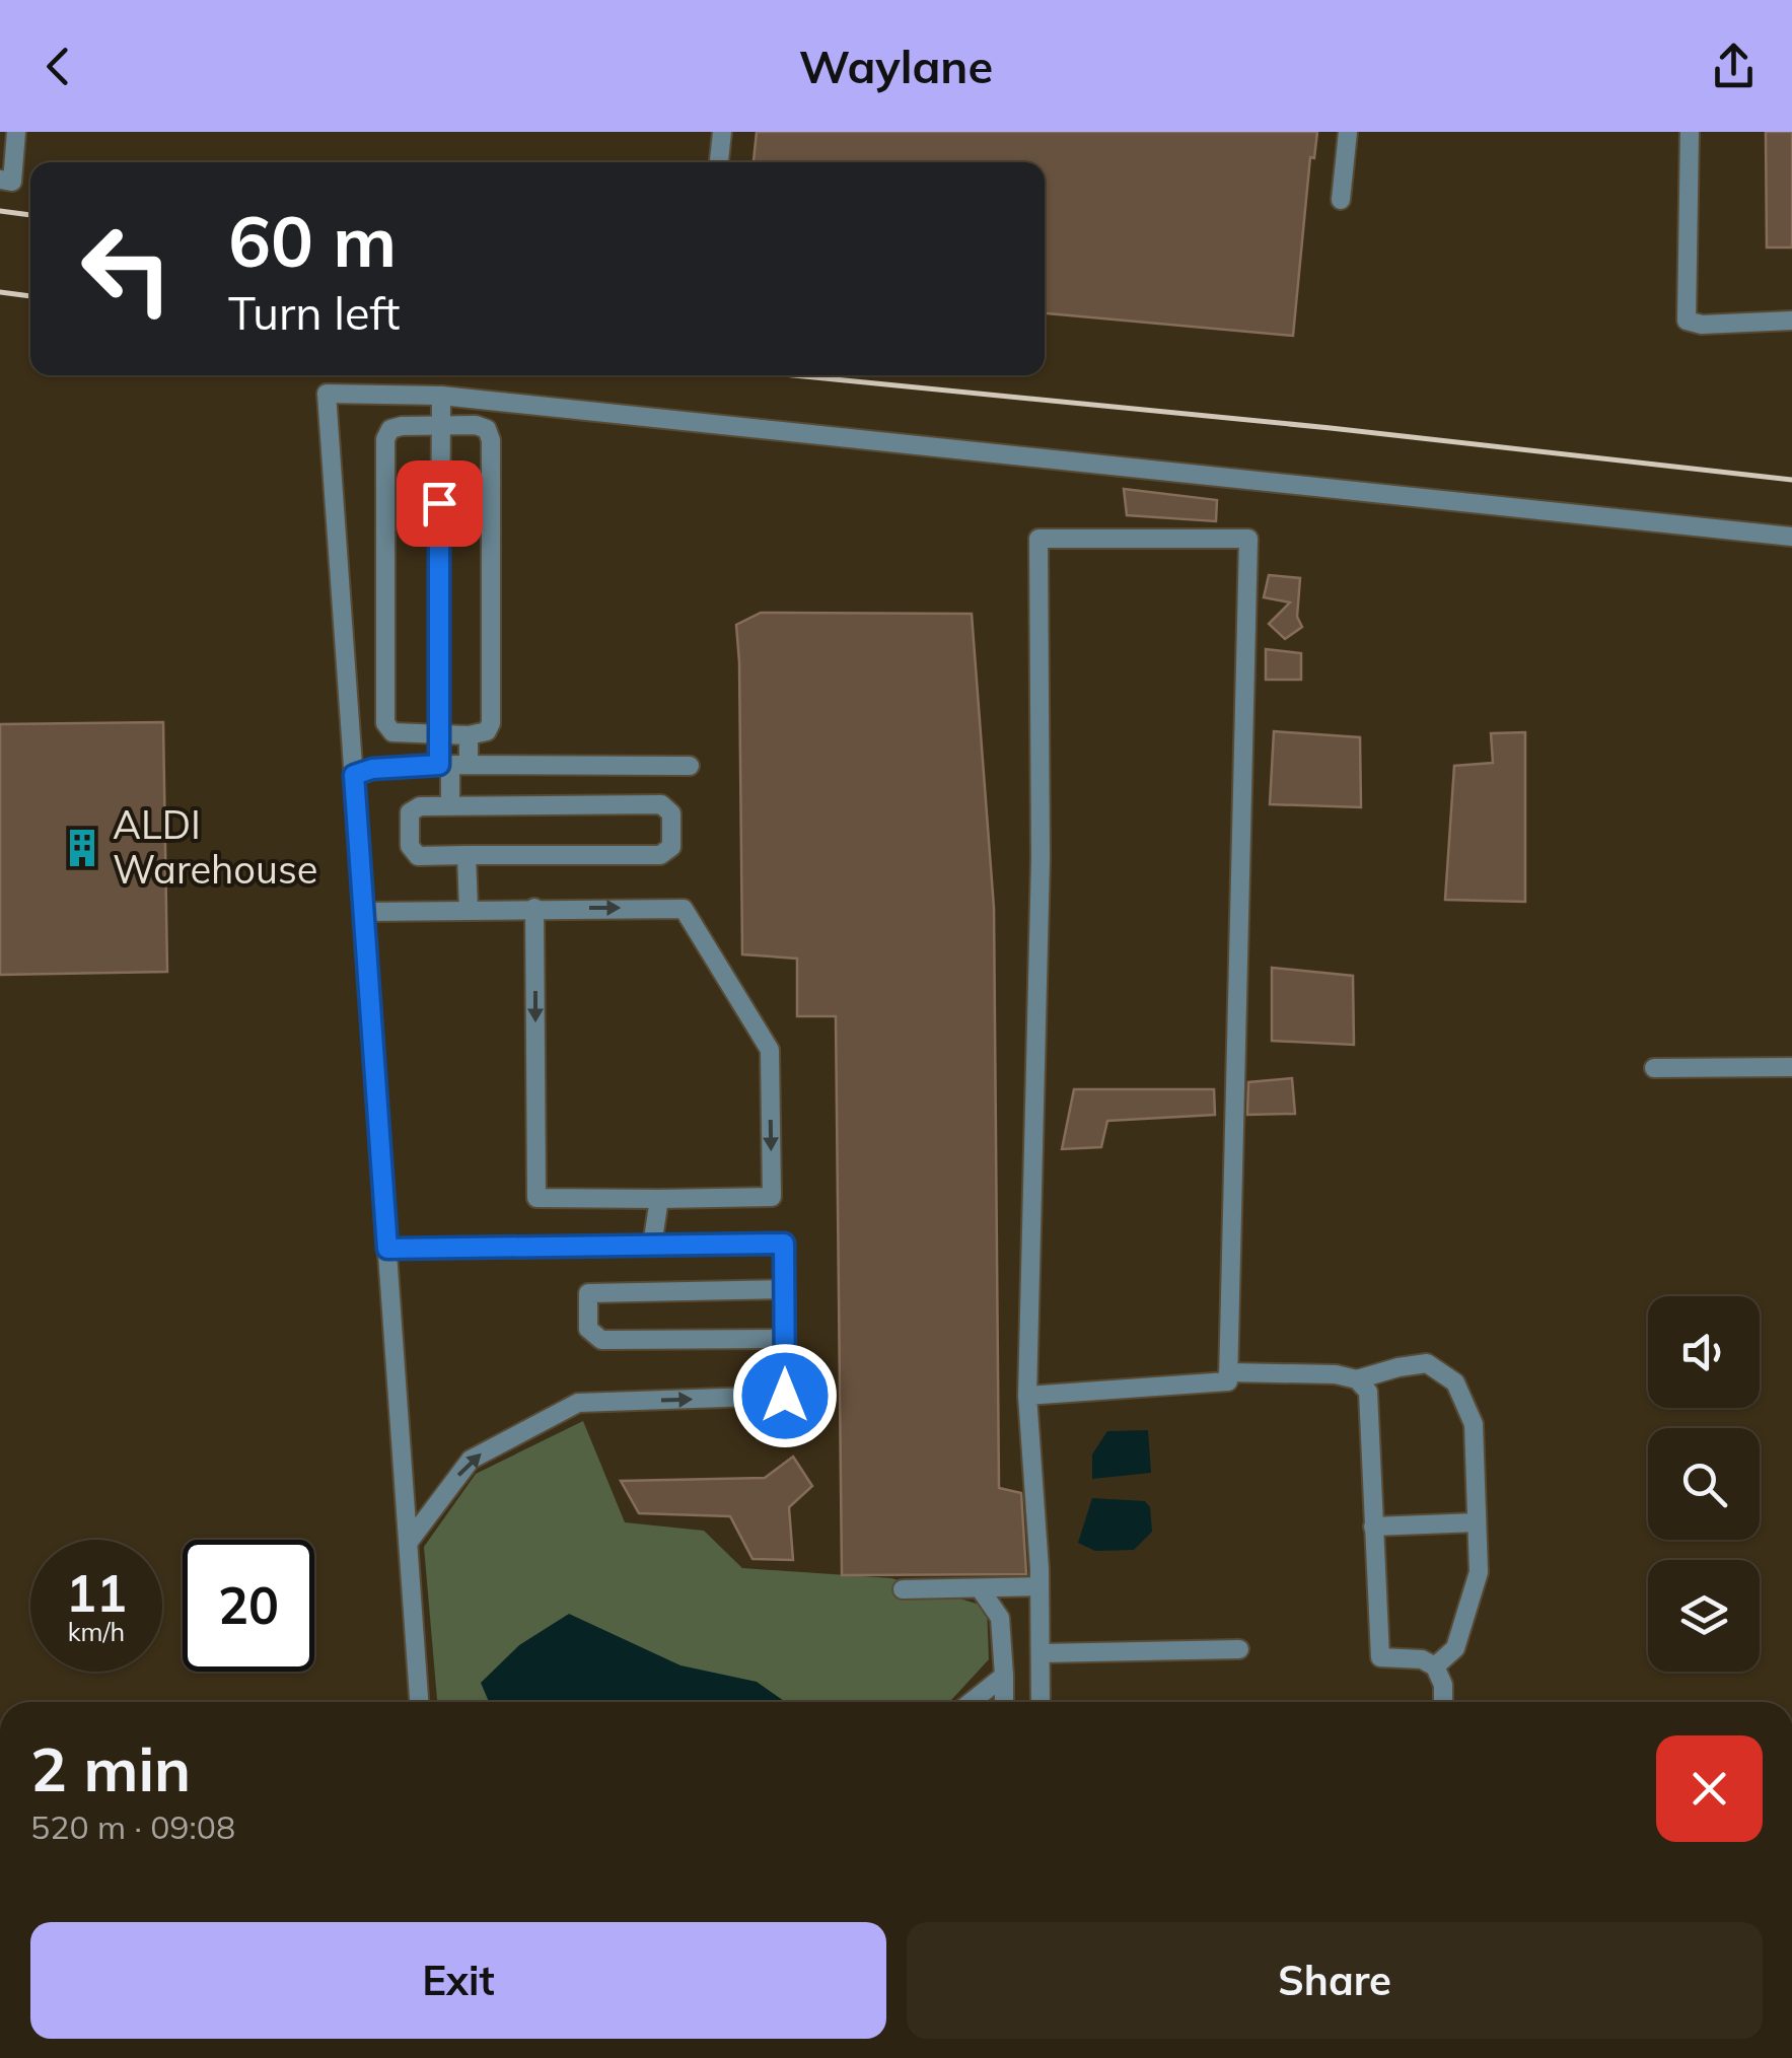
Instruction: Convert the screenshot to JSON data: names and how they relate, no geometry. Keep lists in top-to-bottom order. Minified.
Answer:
{"places":{"building":["ALDI Warehouse"]},"page":{"header":"Waylane","turn":["60 m","Turn left"],"speed":"11 km/h","limit":"20","heading":["2 min","520 m · 09:08"],"buttons":["Exit","Share"]}}
